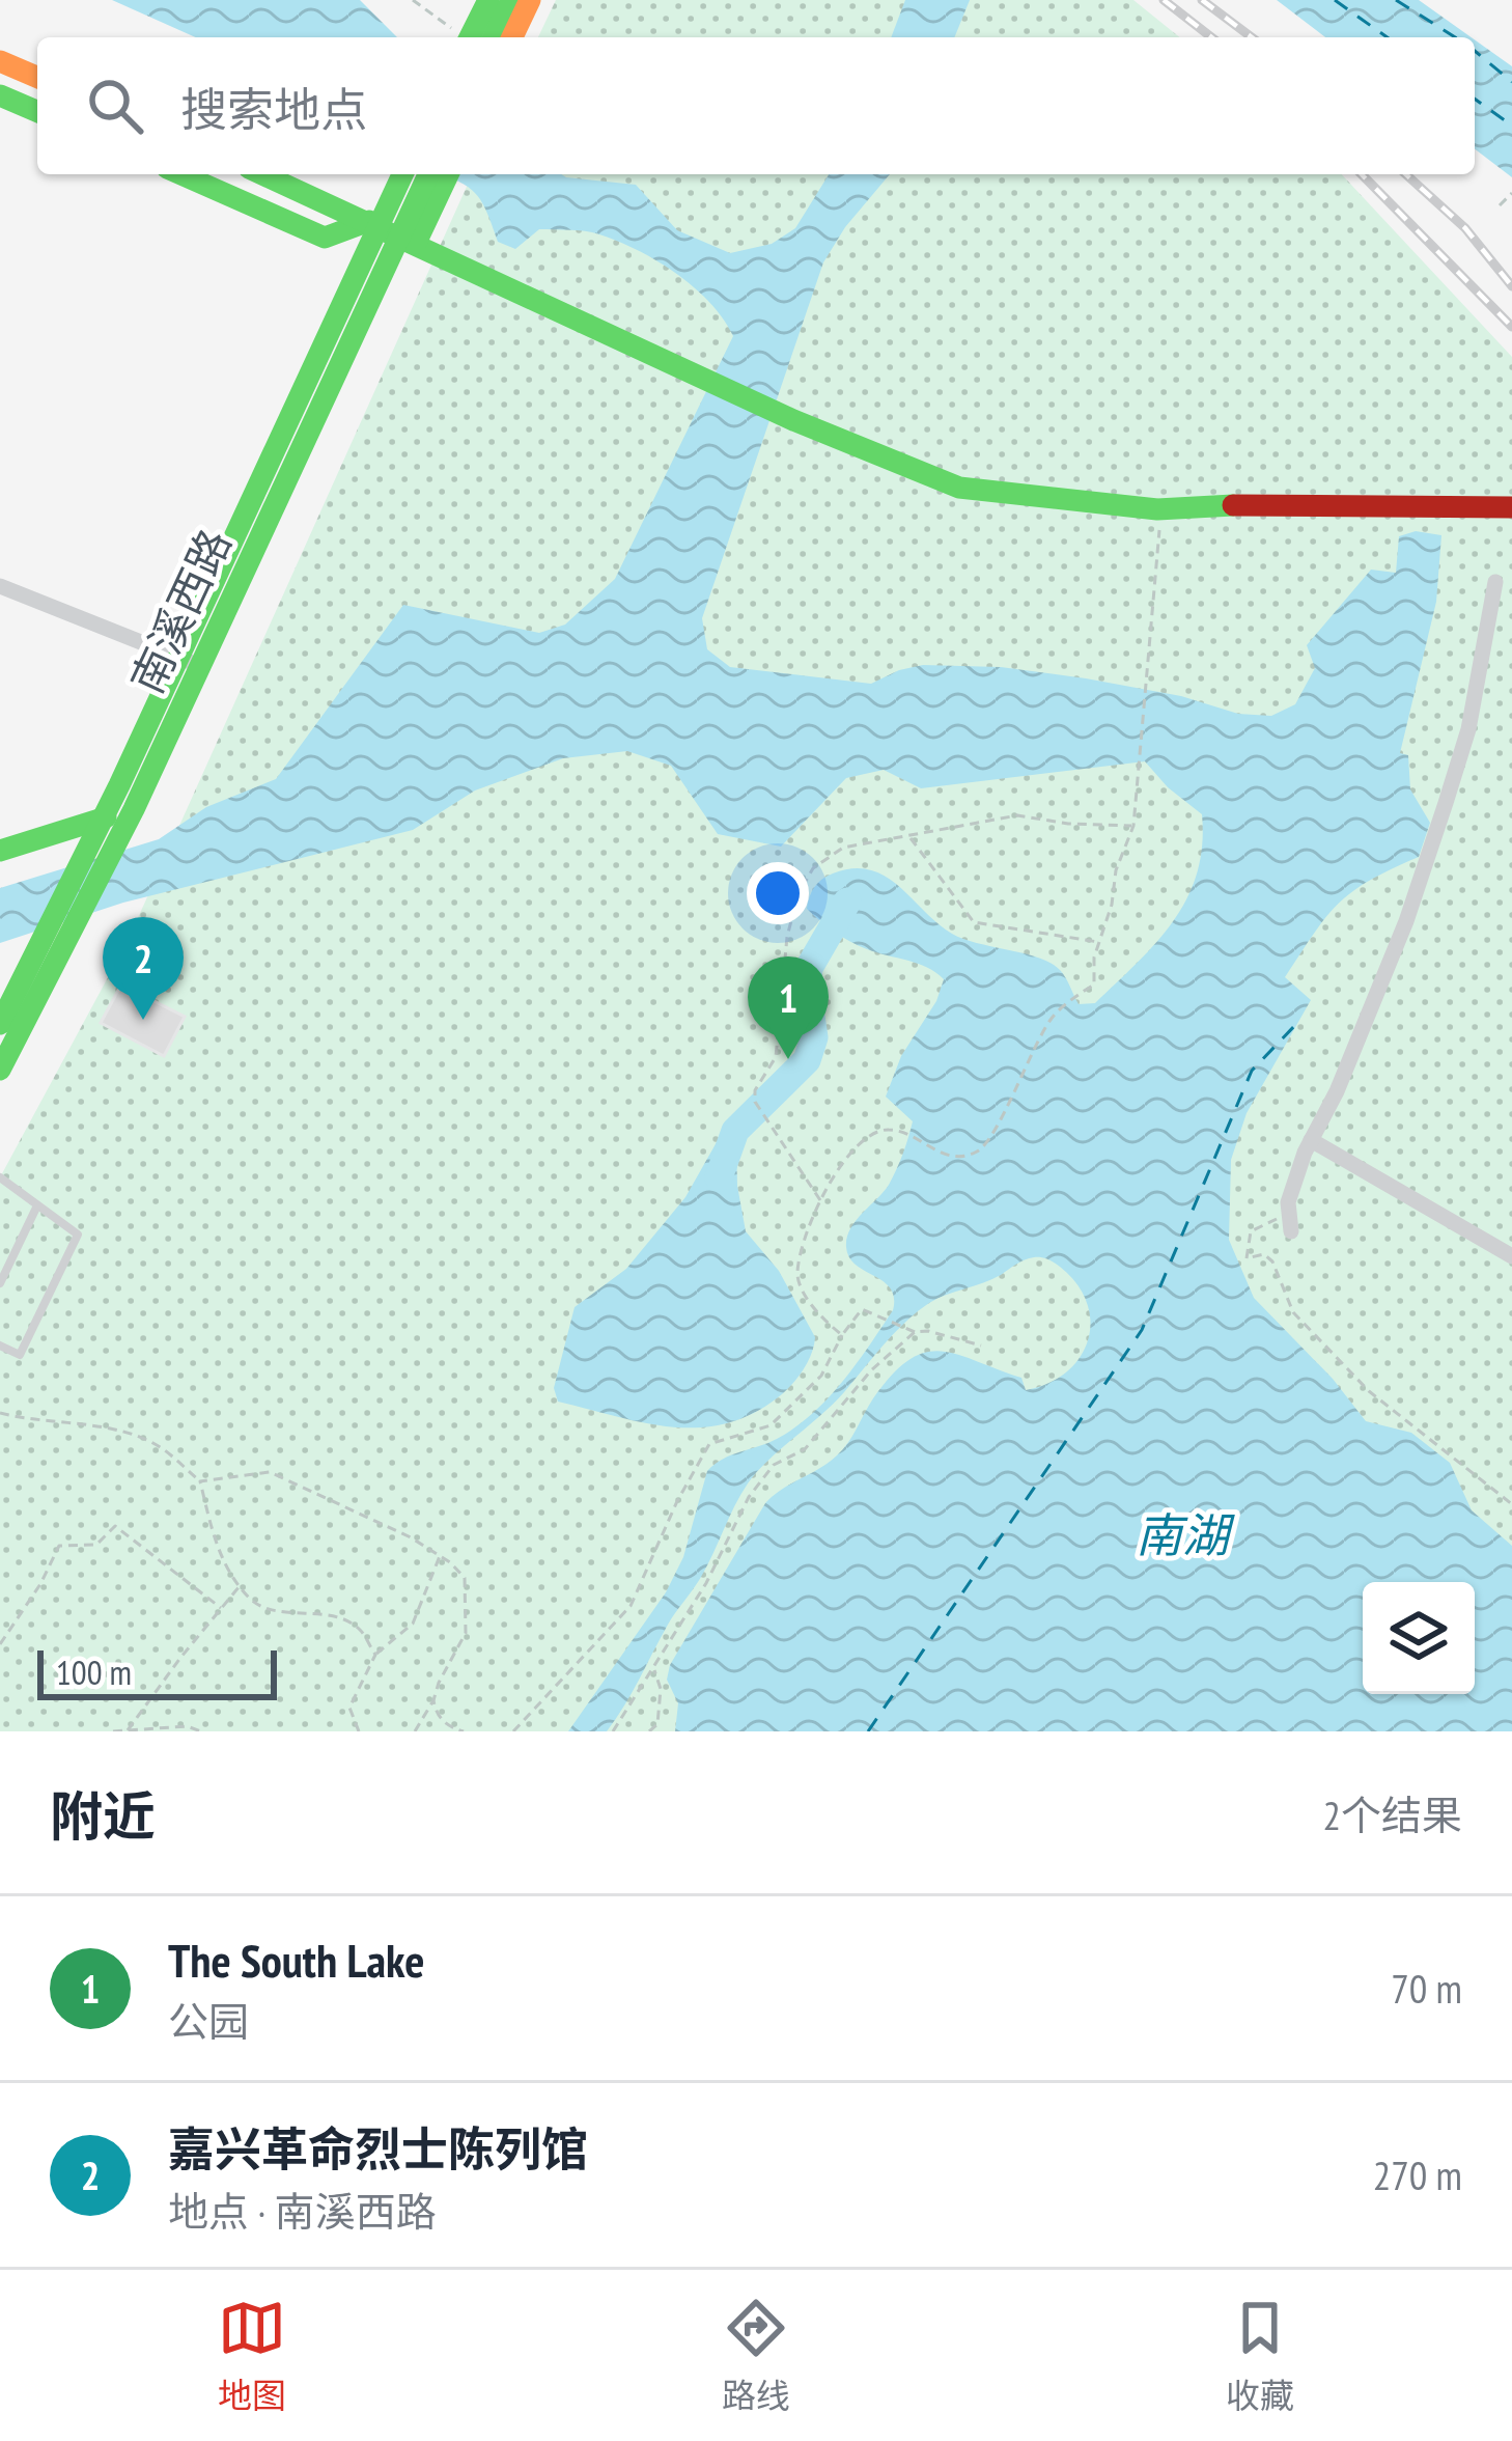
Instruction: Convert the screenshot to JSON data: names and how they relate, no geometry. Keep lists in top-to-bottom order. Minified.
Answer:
{"streets":{"main road":["南溪西路"]},"water":["南湖"],"scale_bar":"100 m","page":{"search":"搜索地点","pins":["2","1"],"scale":"100 m","heading":["附近","2个结果"],"list":[{"mark":"1","name":"The South Lake","note":"公园","value":"70 m"},{"mark":"2","name":"嘉兴革命烈士陈列馆","note":"地点 · 南溪西路","value":"270 m"}],"nav":["地图","路线","收藏"]}}
